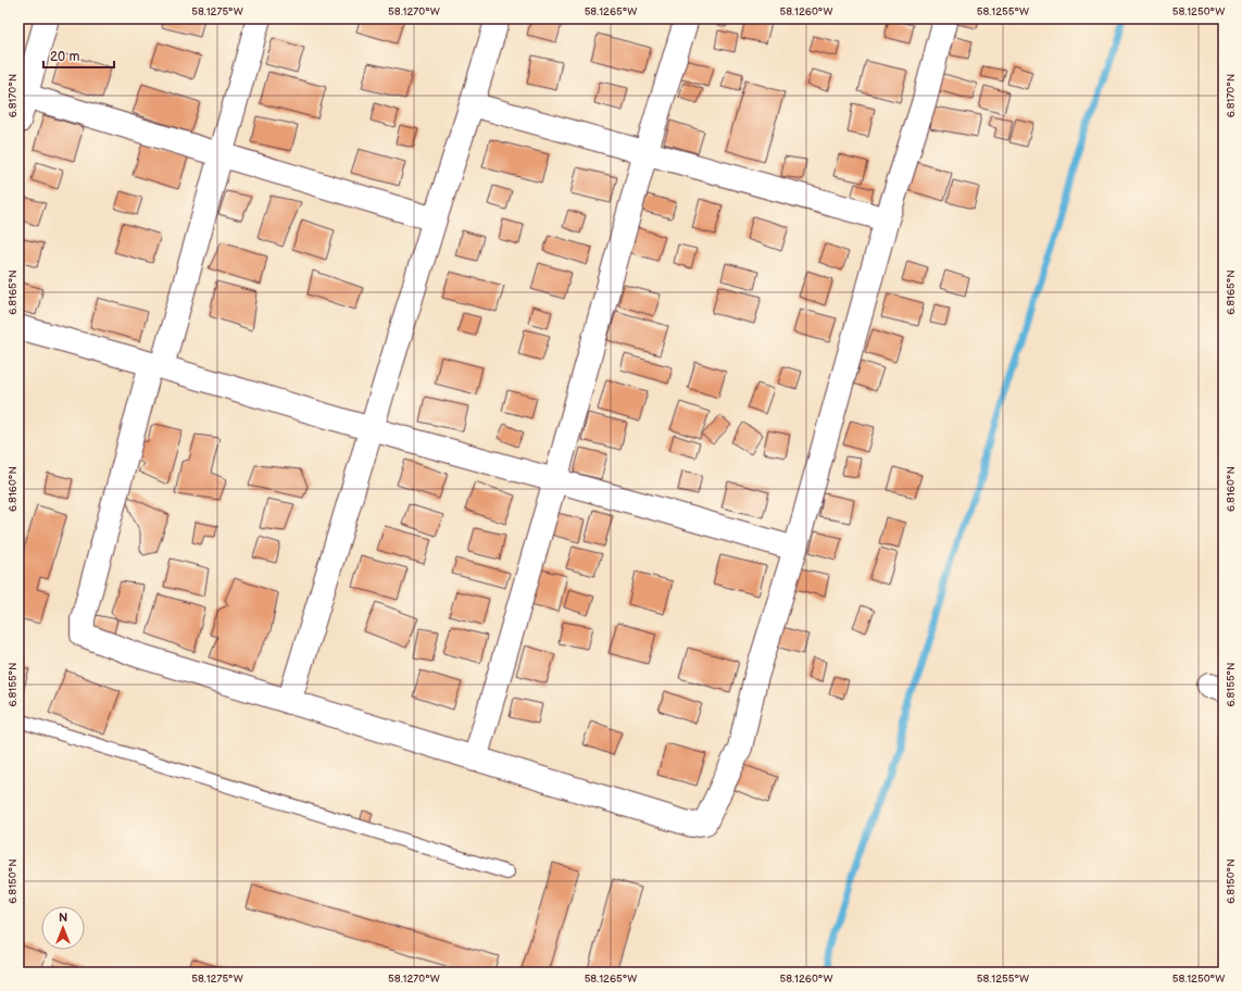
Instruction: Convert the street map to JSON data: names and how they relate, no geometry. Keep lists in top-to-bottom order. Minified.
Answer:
{"scale_bar":"20 m","north":"top","coordinates":["58.1275°W","58.1270°W","58.1265°W","58.1260°W","58.1255°W","58.1250°W","6.8170°N","6.8165°N","6.8160°N","6.8155°N","6.8150°N"]}
